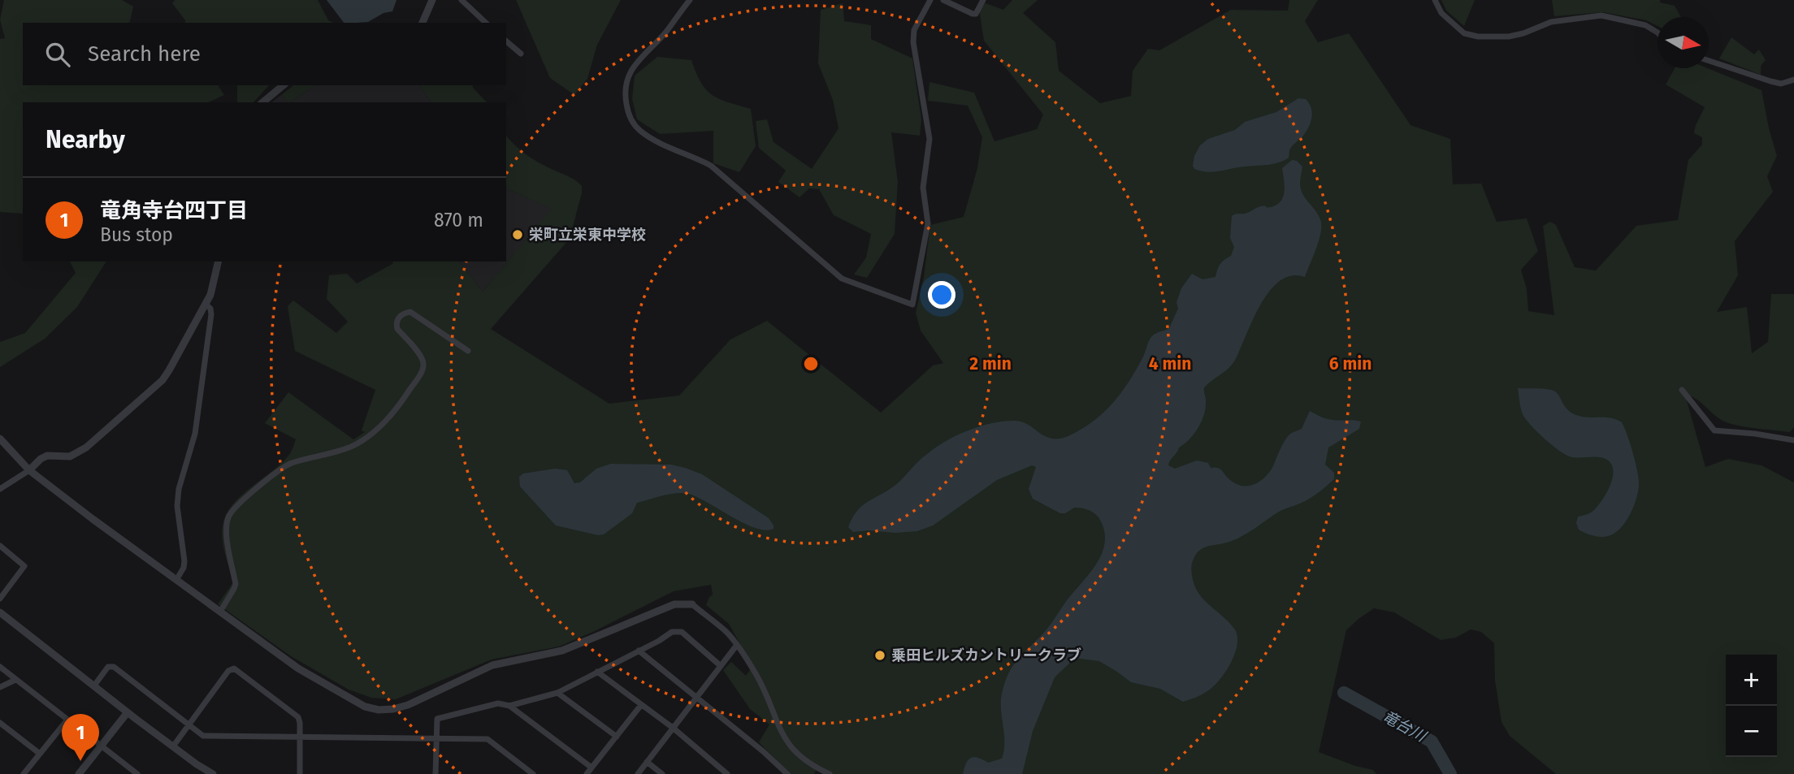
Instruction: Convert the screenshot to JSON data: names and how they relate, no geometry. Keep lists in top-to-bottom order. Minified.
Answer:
{"water":["竜台川"],"places":["栄町立栄東中学校","乗田ヒルズカントリークラブ"],"north":"right","page":{"search":"Search here","heading":"Nearby","list":[{"mark":"1","name":"竜角寺台四丁目","note":"Bus stop","value":"870 m"}],"map_buttons":["+","−"],"pins":"1"},"rings":["2 min","4 min","6 min"]}
